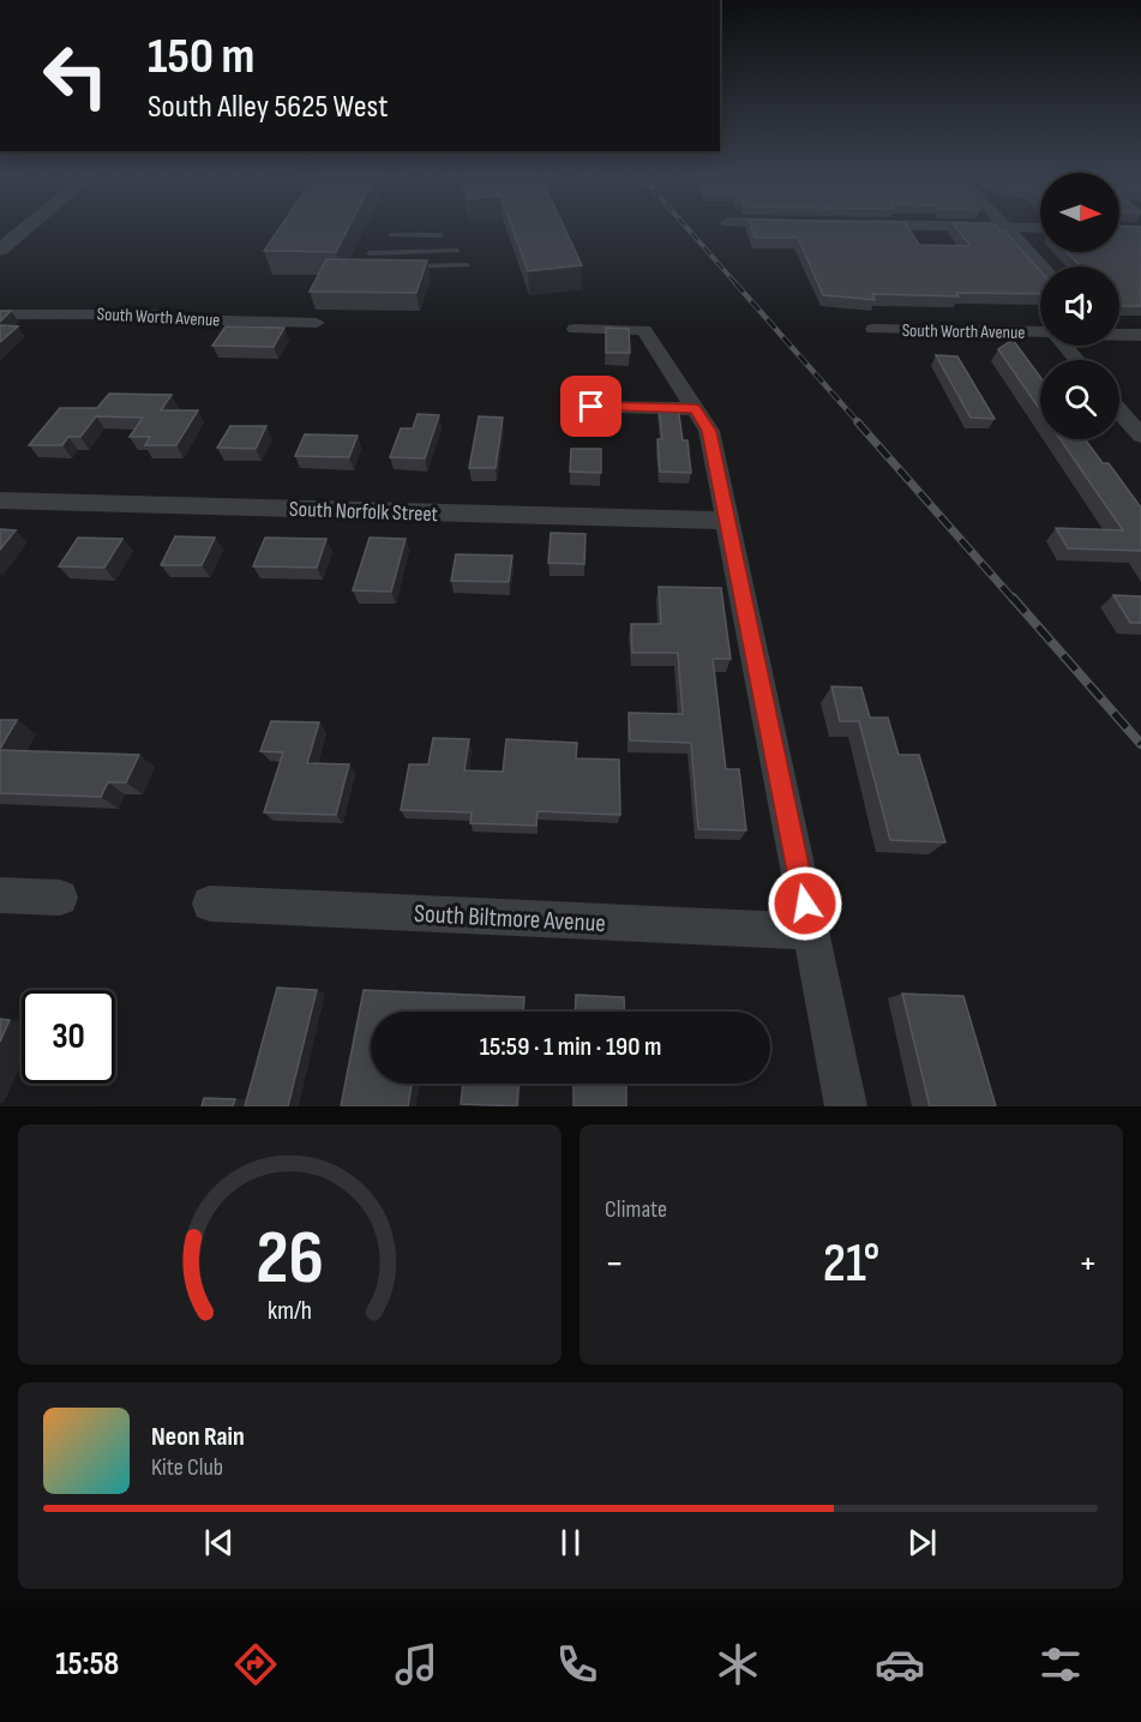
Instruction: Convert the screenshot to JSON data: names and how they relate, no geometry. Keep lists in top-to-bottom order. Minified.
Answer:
{"streets":{"street":["South Worth Avenue","South Norfolk Street","South Biltmore Avenue"]},"north":"right","page":{"turn":["150 m","South Alley 5625 West"],"limit":"30","trip":"15:59 · 1 min · 190 m","tile":"Climate","heat":["−","21°","+"],"song":["Neon Rain","Kite Club"],"tabs":"15:58","gauge":["26","km/h"]}}
